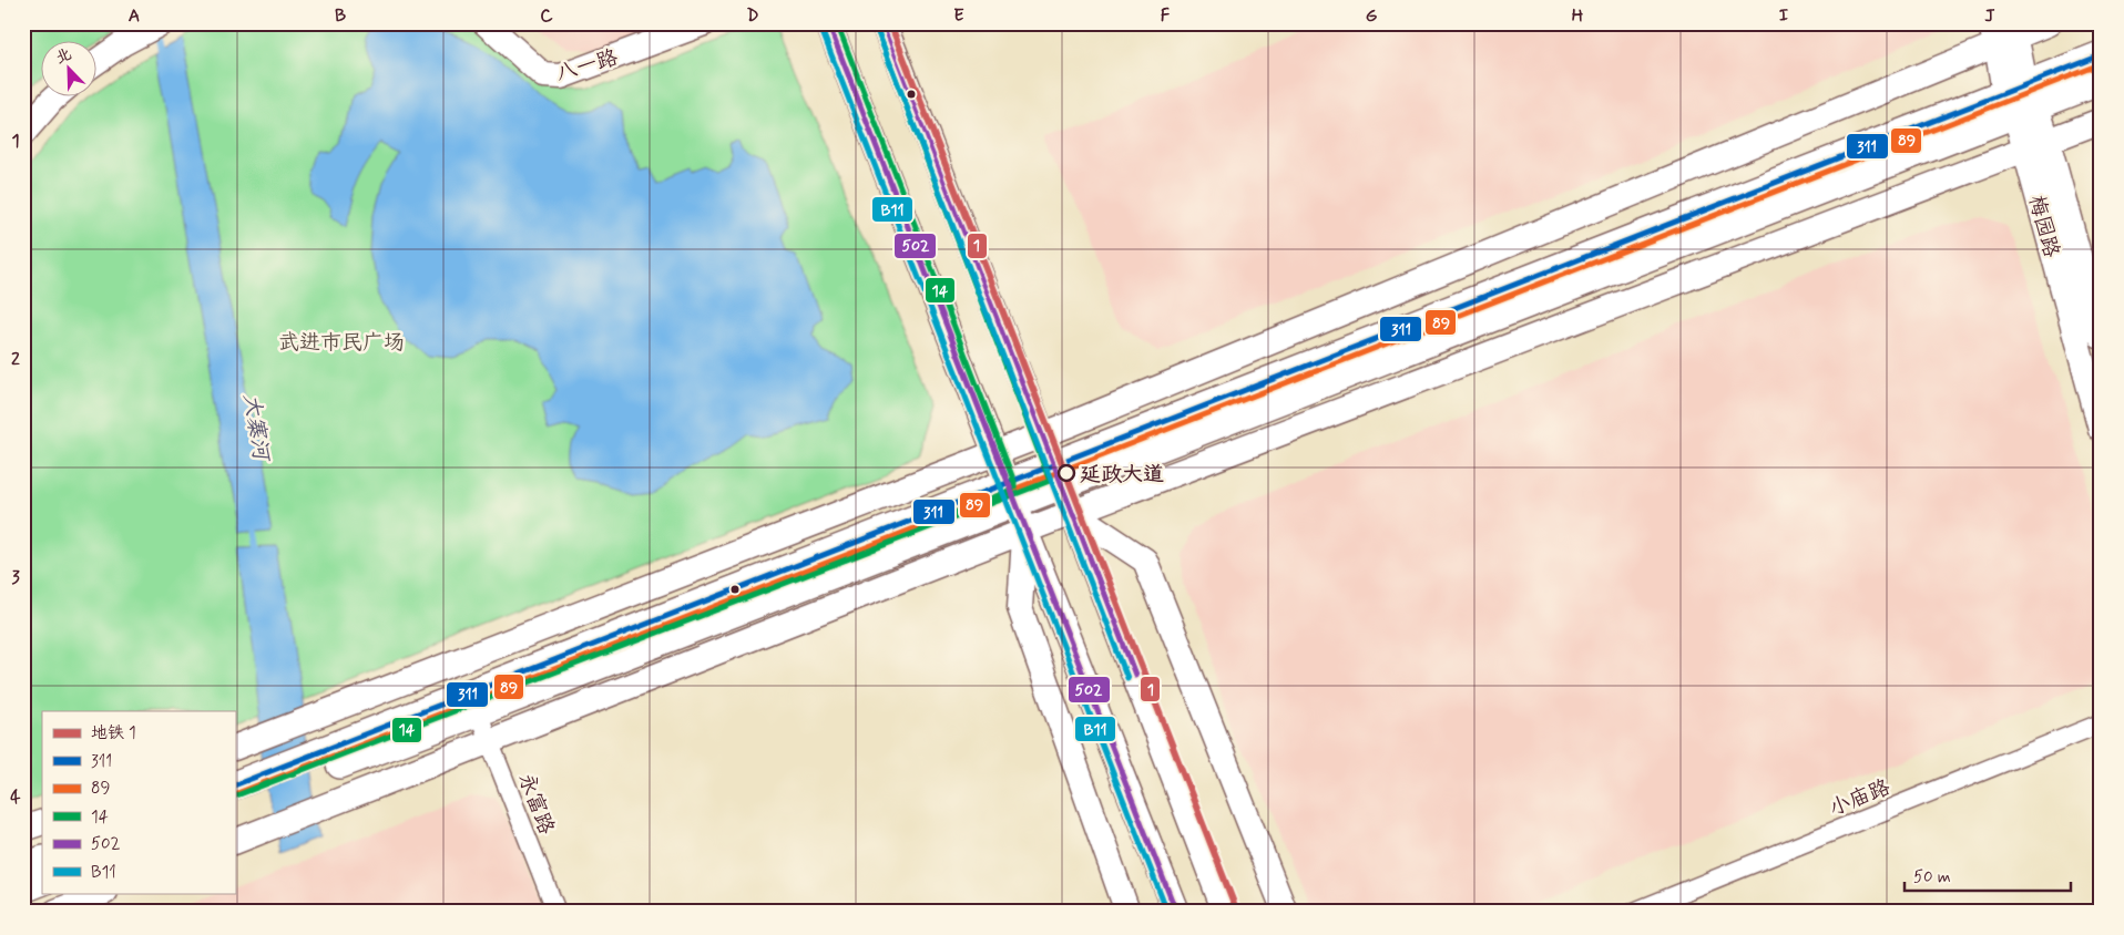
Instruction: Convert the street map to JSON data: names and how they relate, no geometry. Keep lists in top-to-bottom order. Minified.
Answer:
{"streets":{"street":["八一路","梅园路","小庙路","永富路"]},"water":["大寨河"],"parks":["武进市民广场"],"places":["延政大道"],"lines":["metro line 1","transit line 14","transit line 502","transit line B11","transit line 311","transit line 89"],"legend":["地铁 1","311","89","14","502","B11"],"scale_bar":"50 m","north":"top left","grid":{"columns":["A","B","C","D","E","F","G","H","I","J"],"rows":["1","2","3","4"]}}
